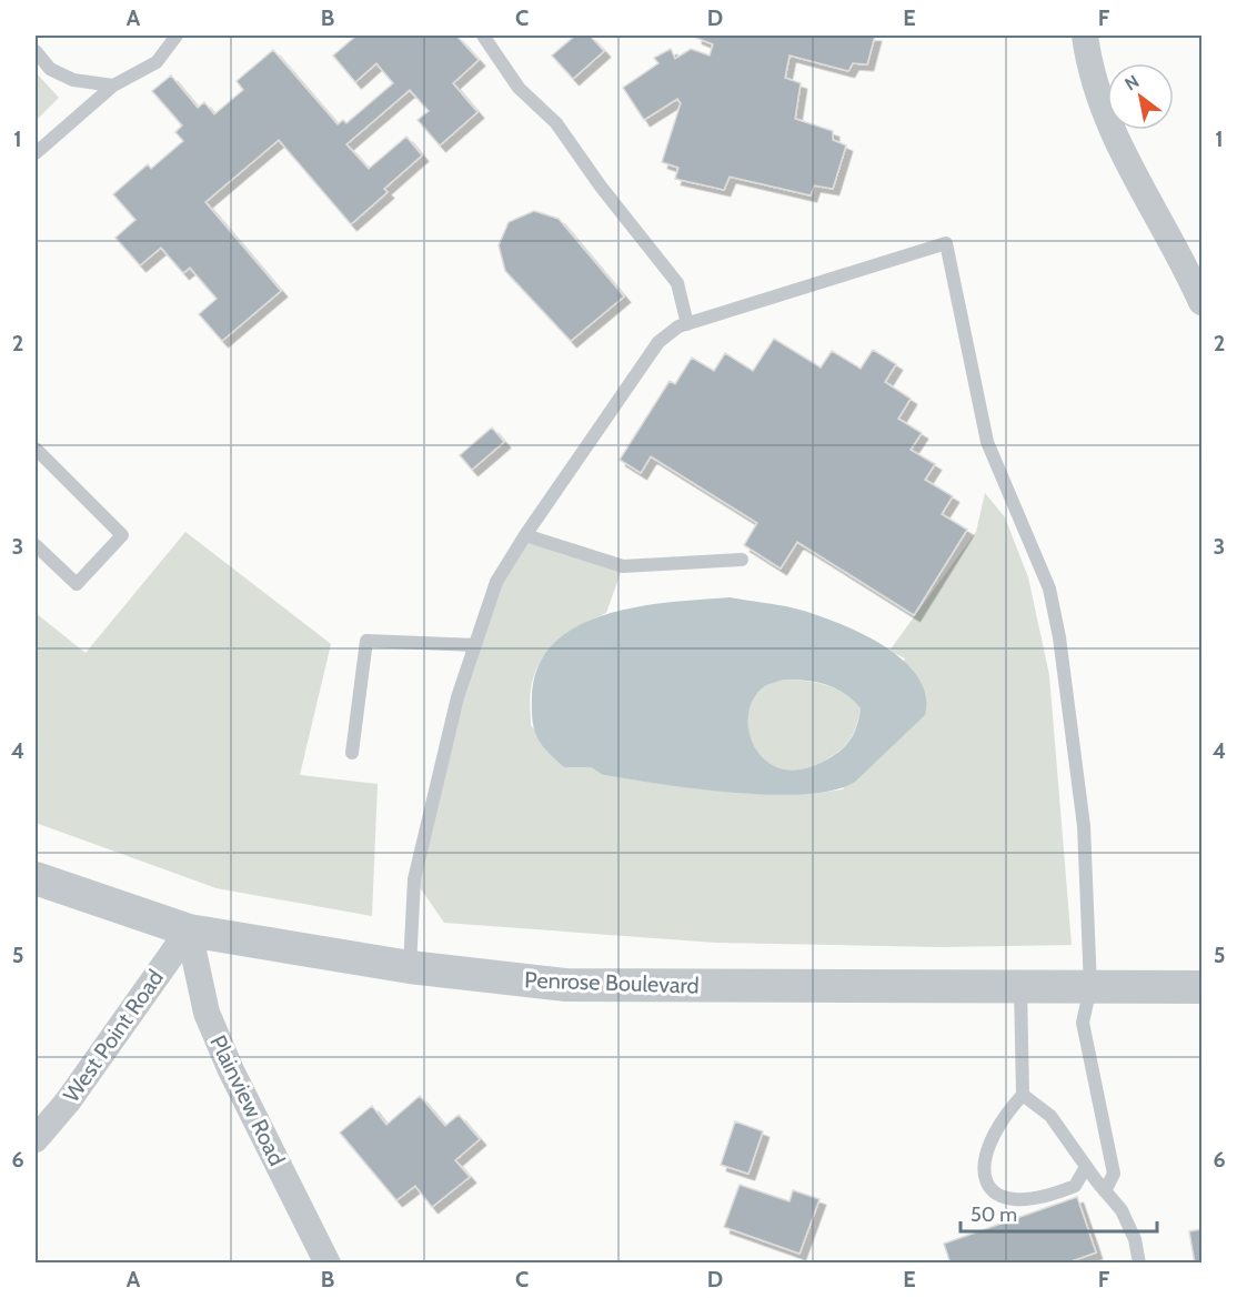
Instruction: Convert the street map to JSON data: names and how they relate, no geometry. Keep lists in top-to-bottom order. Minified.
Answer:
{"streets":{"street":["Penrose Boulevard","West Point Road","Plainview Road"]},"crossings":[["Penrose Boulevard","West Point Road"],["Penrose Boulevard","Plainview Road"],["West Point Road","Plainview Road"]],"scale_bar":"50 m","north":"top left","grid":{"columns":["A","B","C","D","E","F"],"rows":["1","2","3","4","5","6"]}}
